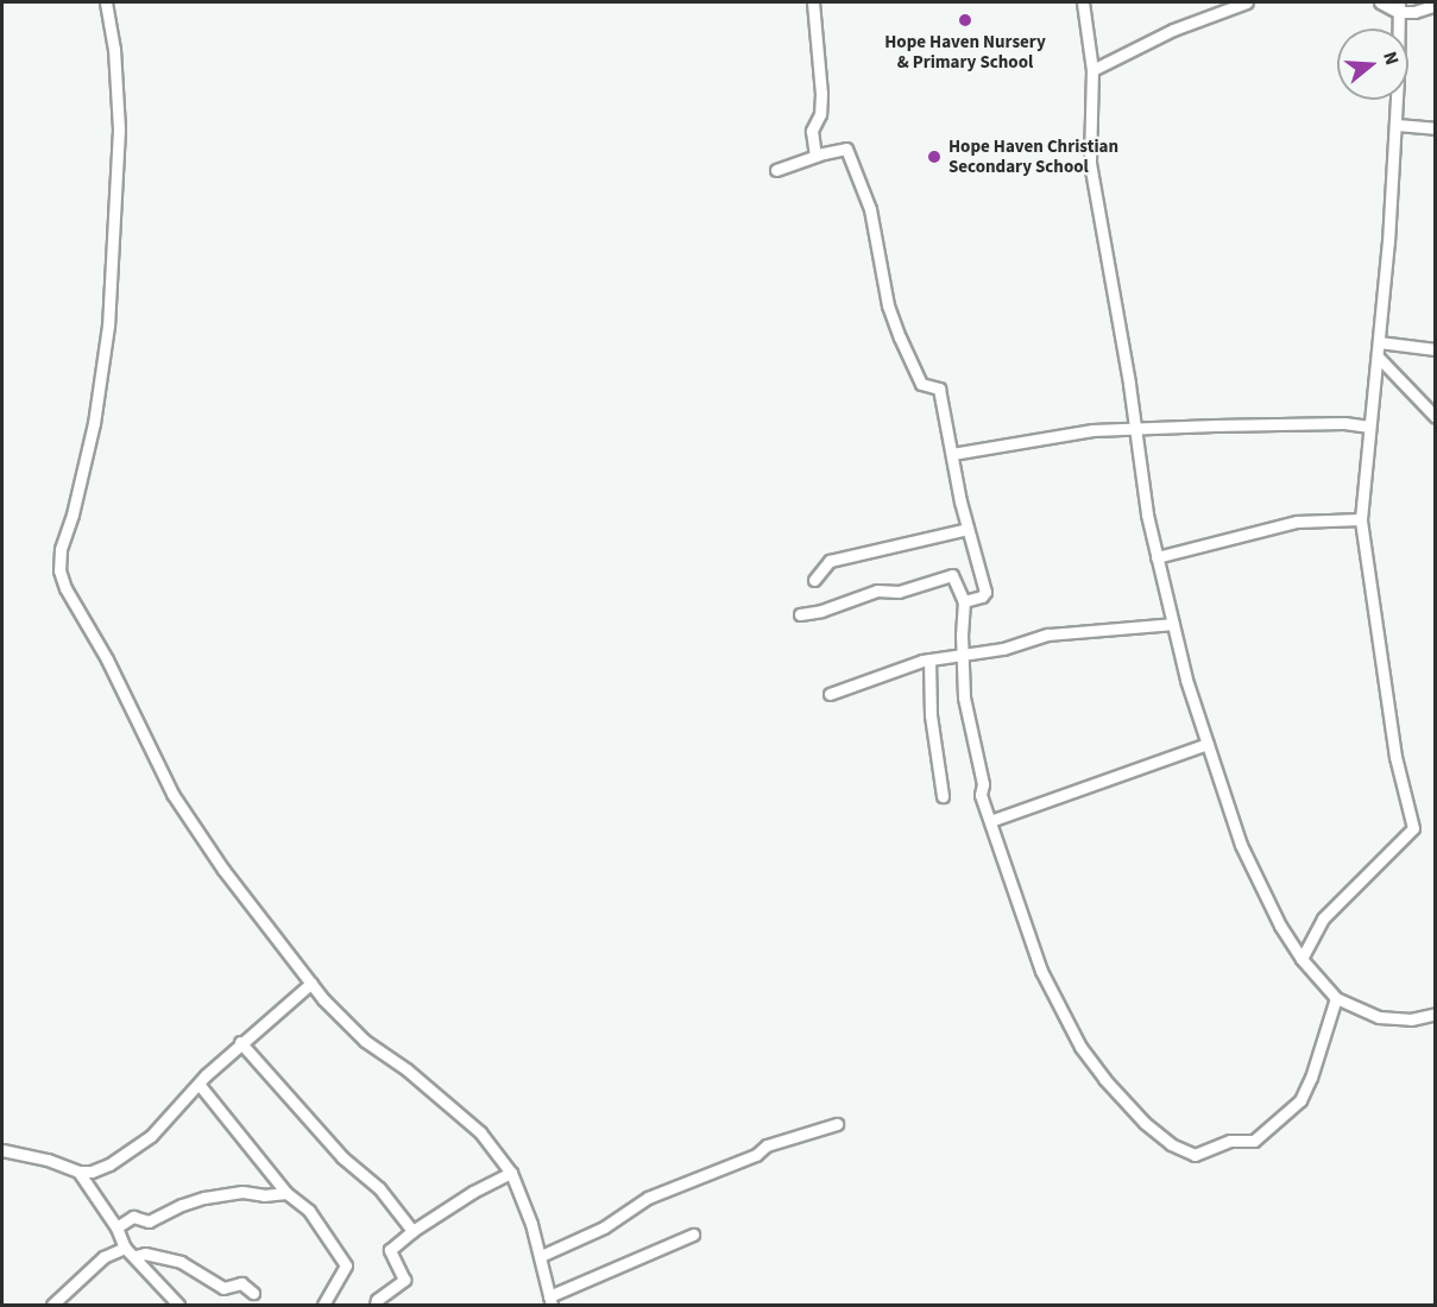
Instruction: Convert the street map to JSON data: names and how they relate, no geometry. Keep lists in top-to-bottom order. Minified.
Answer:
{"places":["Hope Haven Nursery & Primary School","Hope Haven Christian Secondary School"],"north":"right"}
